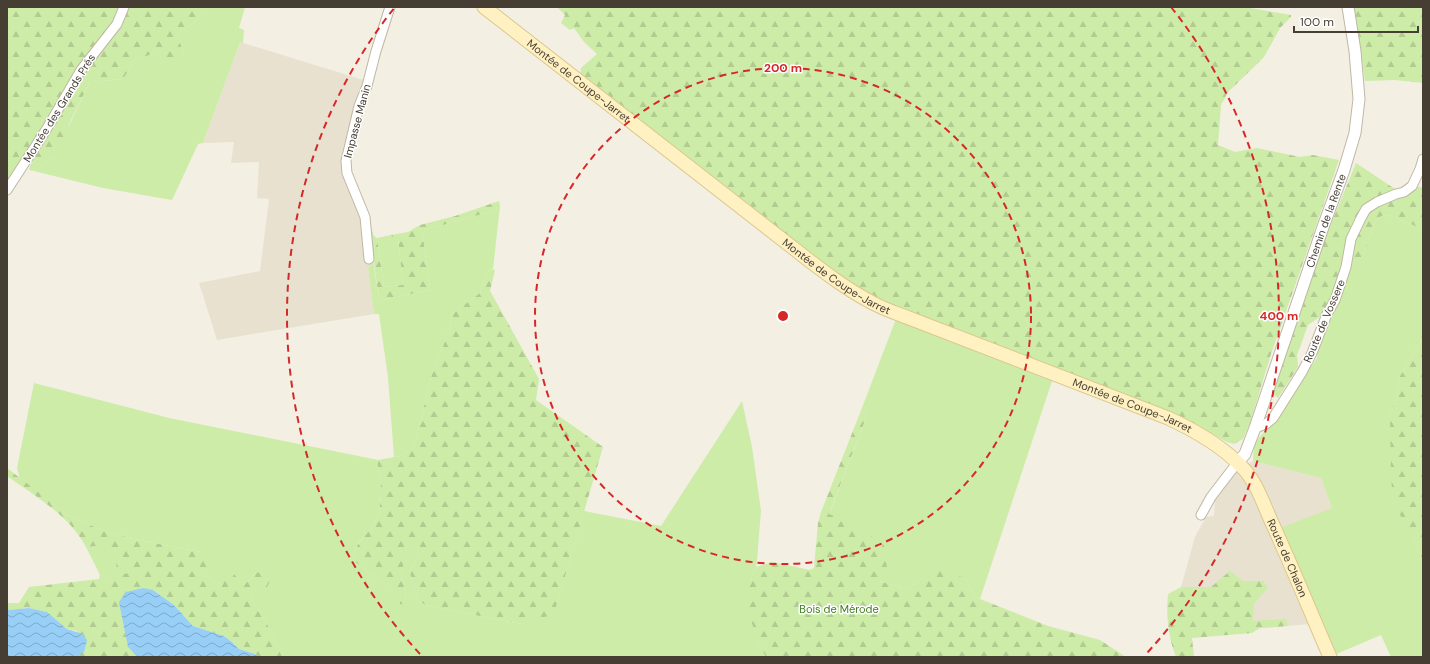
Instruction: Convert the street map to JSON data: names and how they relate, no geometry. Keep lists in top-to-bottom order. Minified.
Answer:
{"streets":{"main road":["Montée de Coupe-Jarret","Route de Chalon"],"street":["Montée des Grands Prés","Impasse Manin","Chemin de la Rente","Route de Vossere"]},"crossings":[["Montée de Coupe-Jarret","Chemin de la Rente"],["Montée de Coupe-Jarret","Route de Chalon"],["Chemin de la Rente","Route de Vossere"],["Chemin de la Rente","Route de Chalon"]],"parks":["Bois de Mérode"],"scale_bar":"100 m","rings":["200 m","400 m"]}
